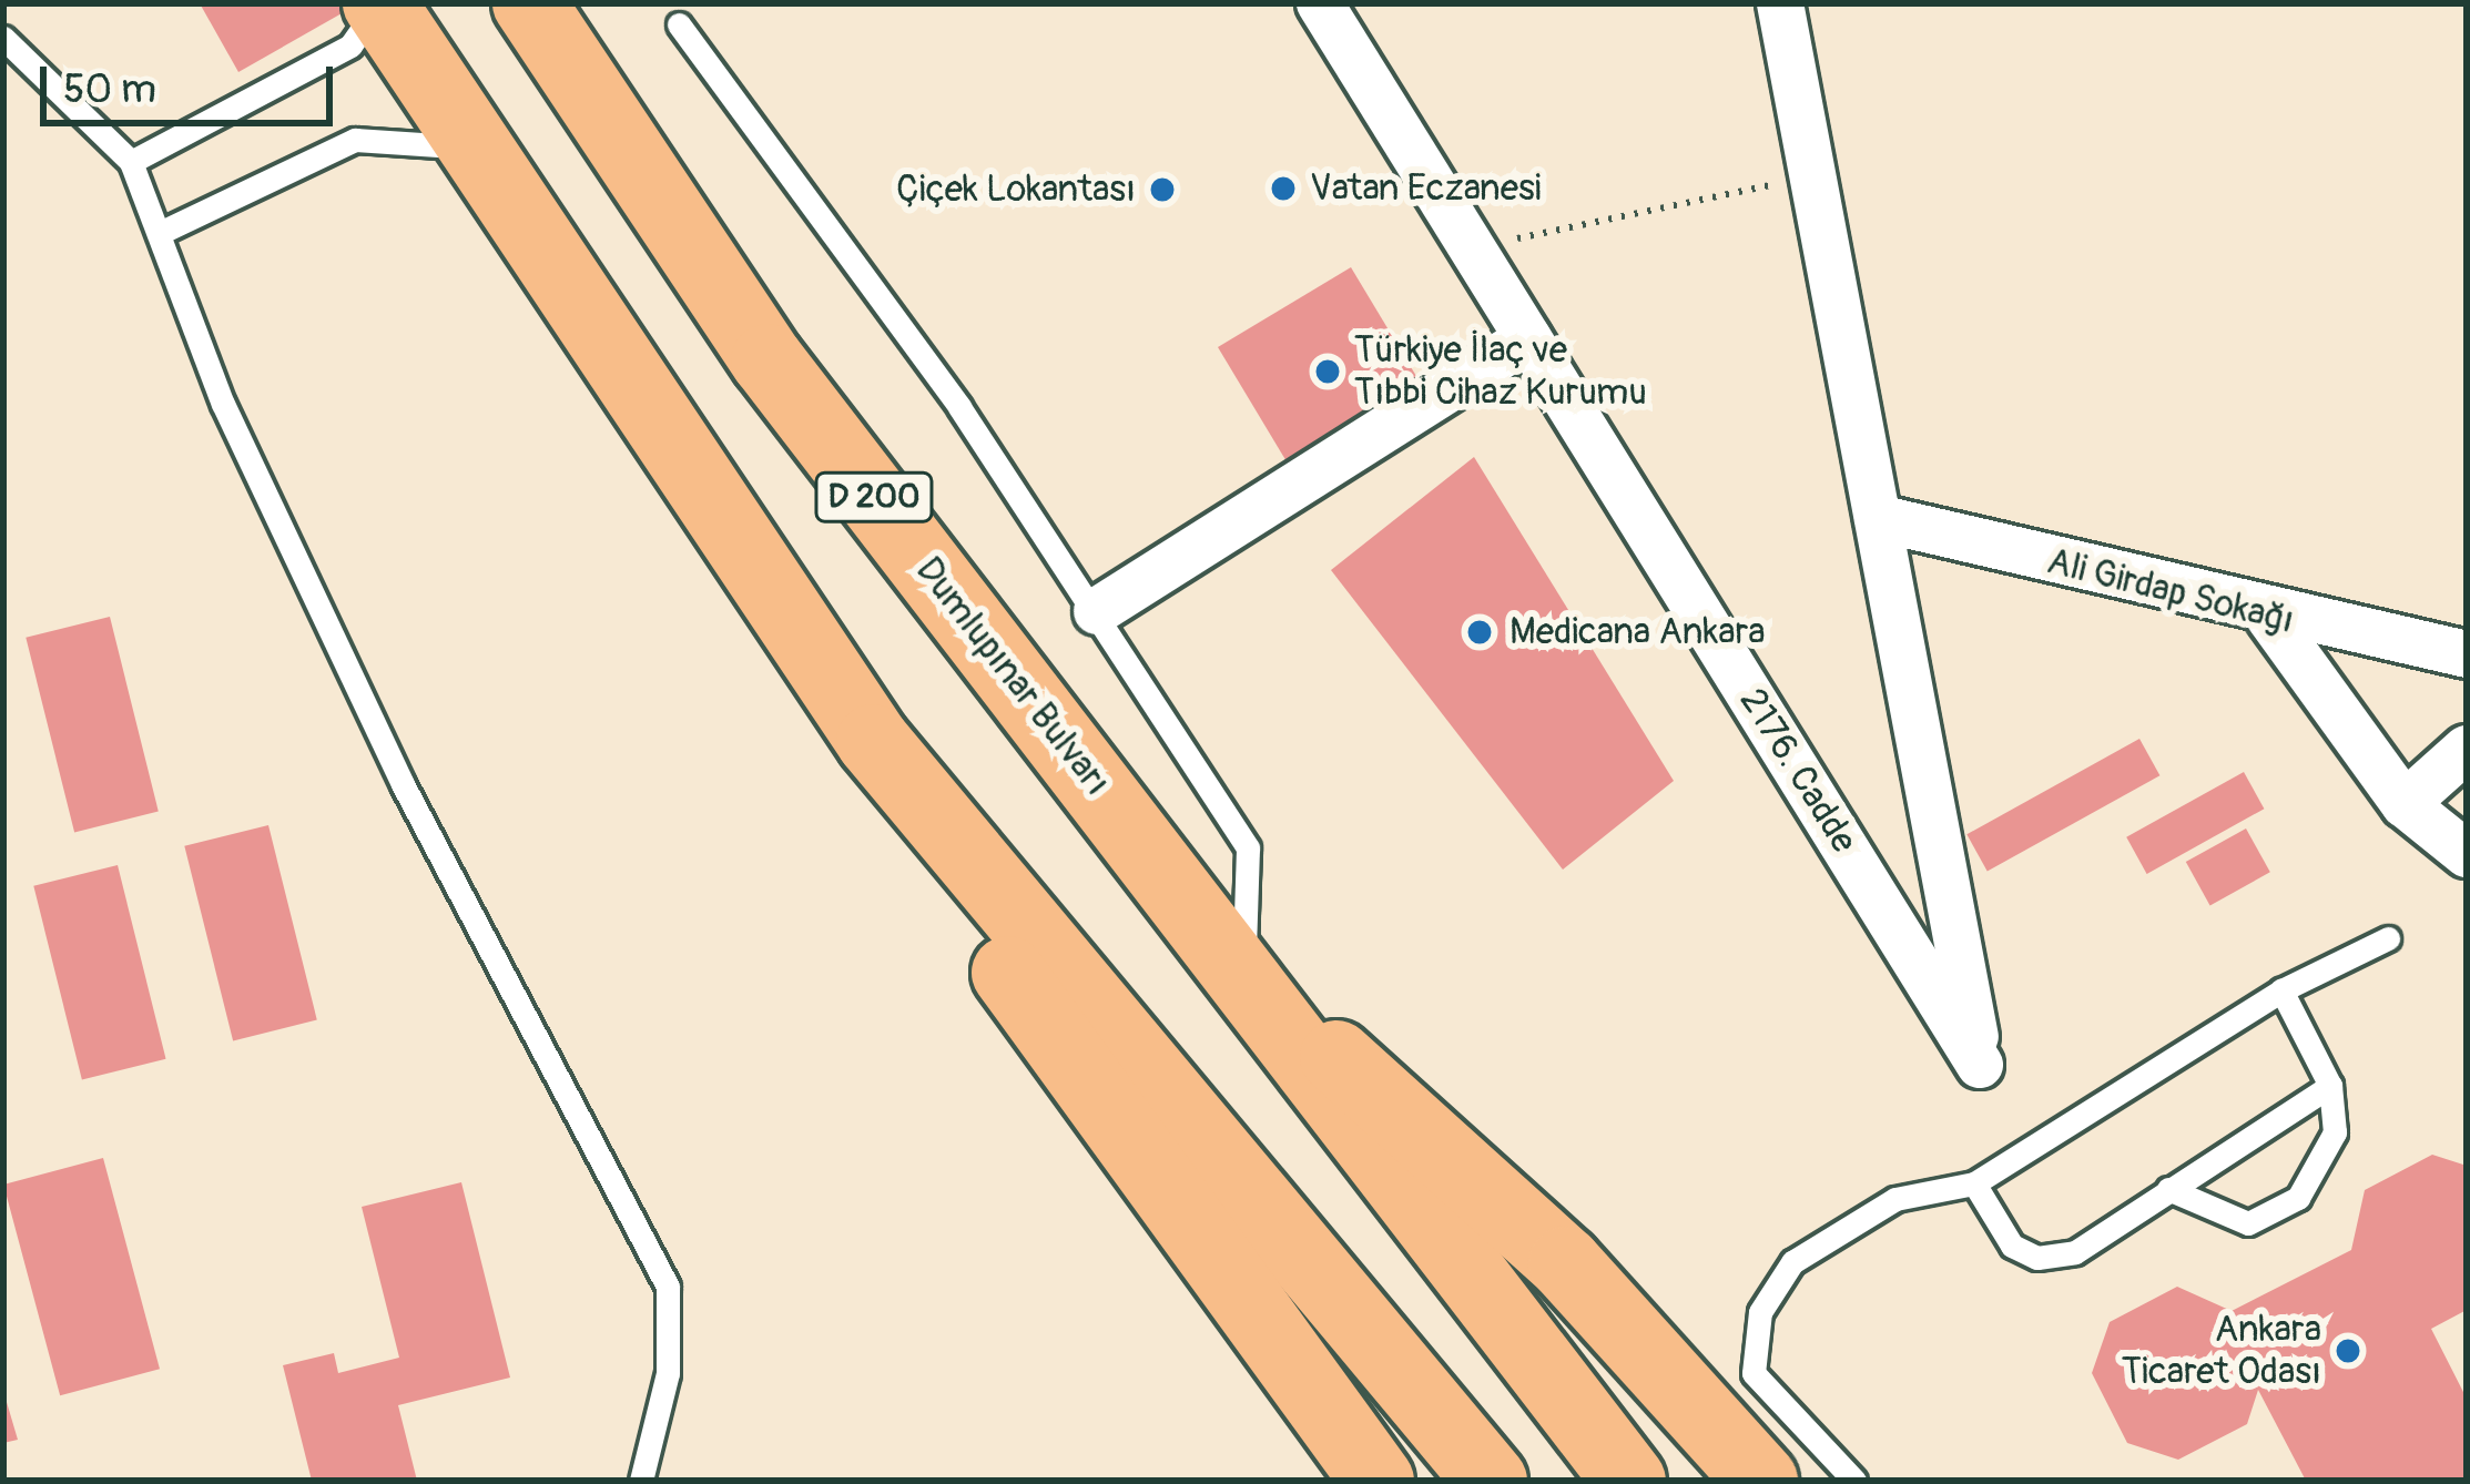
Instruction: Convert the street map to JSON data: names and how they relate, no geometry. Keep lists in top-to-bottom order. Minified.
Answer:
{"streets":{"highway":["D 200","Dumlupınar Bulvarı"],"street":["Ali Girdap Sokağı","2176. Cadde"]},"crossings":[["Ali Girdap Sokağı","2176. Cadde"]],"places":["Vatan Eczanesi","Çiçek Lokantası","Türkiye İlaç ve Tıbbi Cihaz Kurumu","Medicana Ankara","Ankara Ticaret Odası"],"scale_bar":"50 m"}
